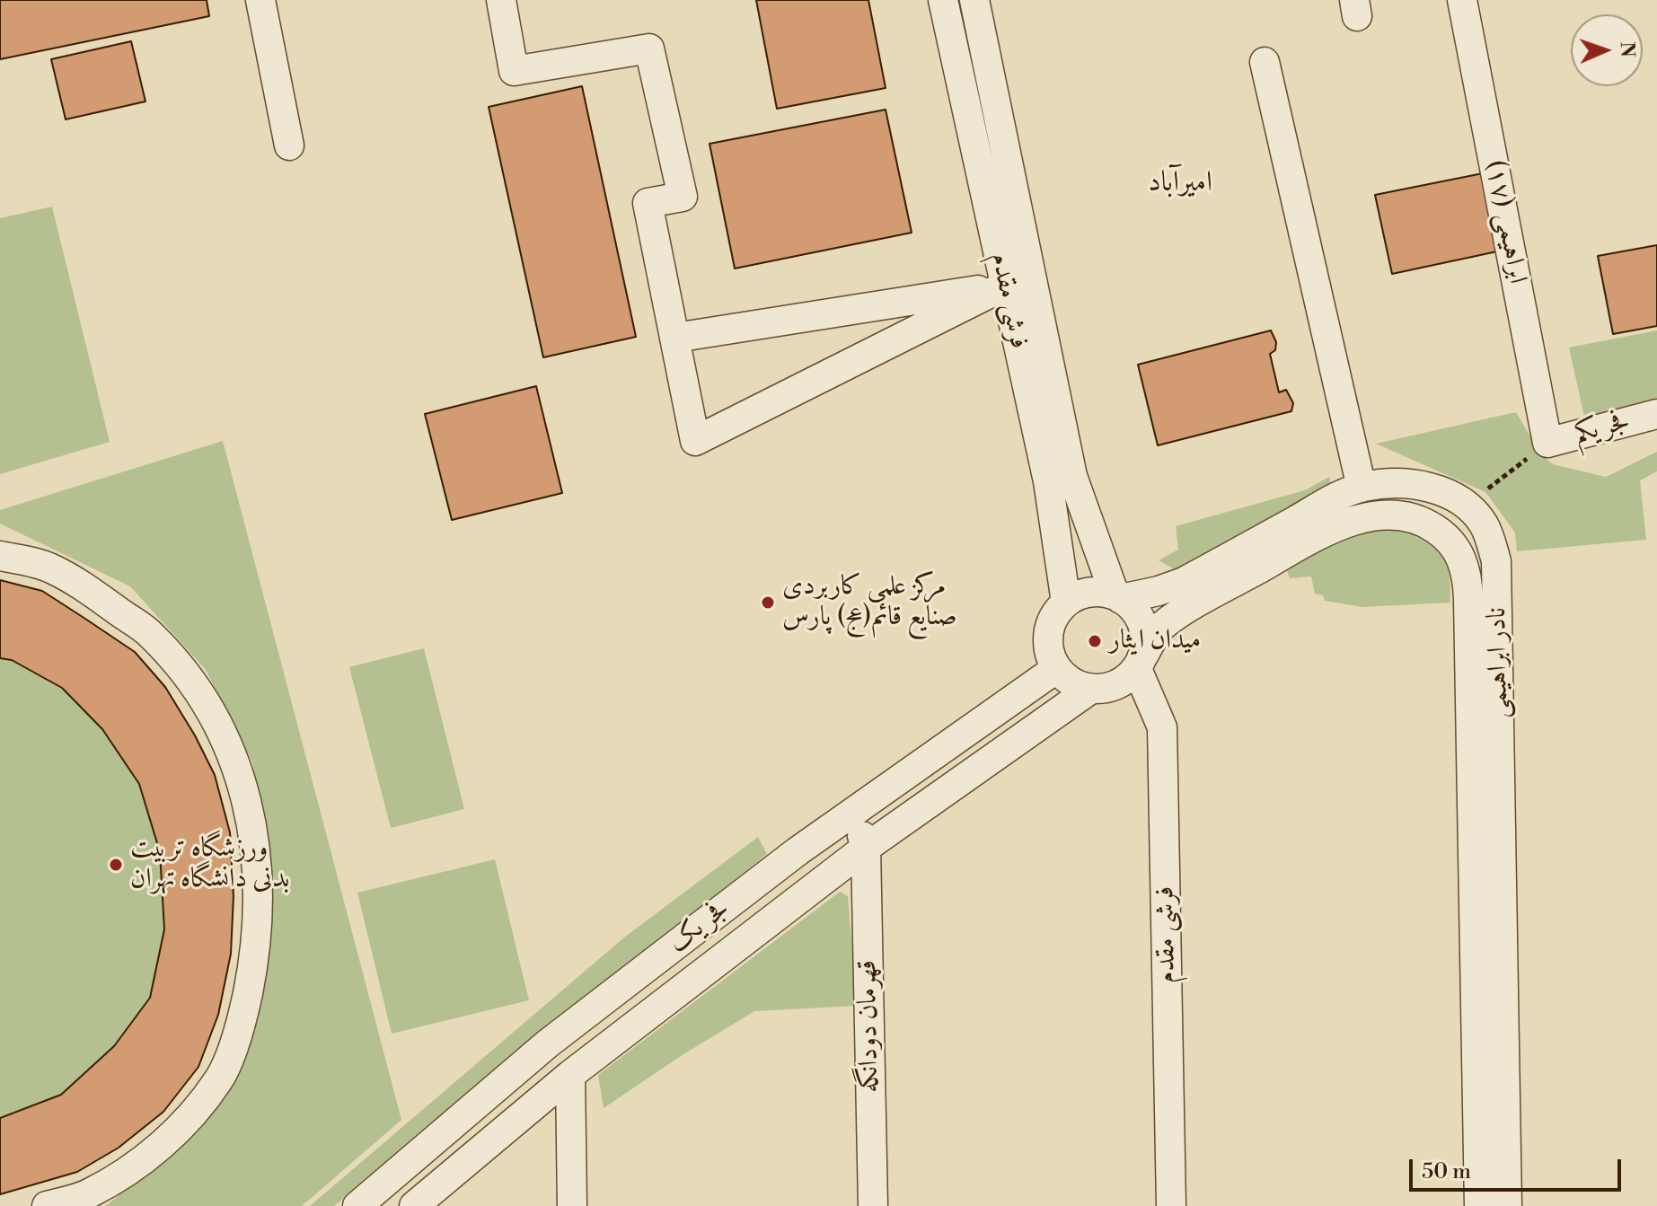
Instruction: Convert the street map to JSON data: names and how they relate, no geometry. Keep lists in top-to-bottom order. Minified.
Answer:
{"streets":{"street":["ابراهیمی (۱۷)","فرشی مقدم","فجر یکم","نادر ابراهیمی","فجر یک","قهرمان دودانگه"]},"crossings":[["ابراهیمی (۱۷)","فجر یکم"],["فرشی مقدم","نادر ابراهیمی"],["فرشی مقدم","فجر یک"],["نادر ابراهیمی","فجر یک"],["فجر یک","قهرمان دودانگه"]],"districts":["امیرآباد"],"places":["مرکز علمی کاربردی صنایع قائم(عج) پارس","میدان ایثار","ورزشگاه تربیت بدنی دانشگاه تهران"],"scale_bar":"50 m","north":"right"}
